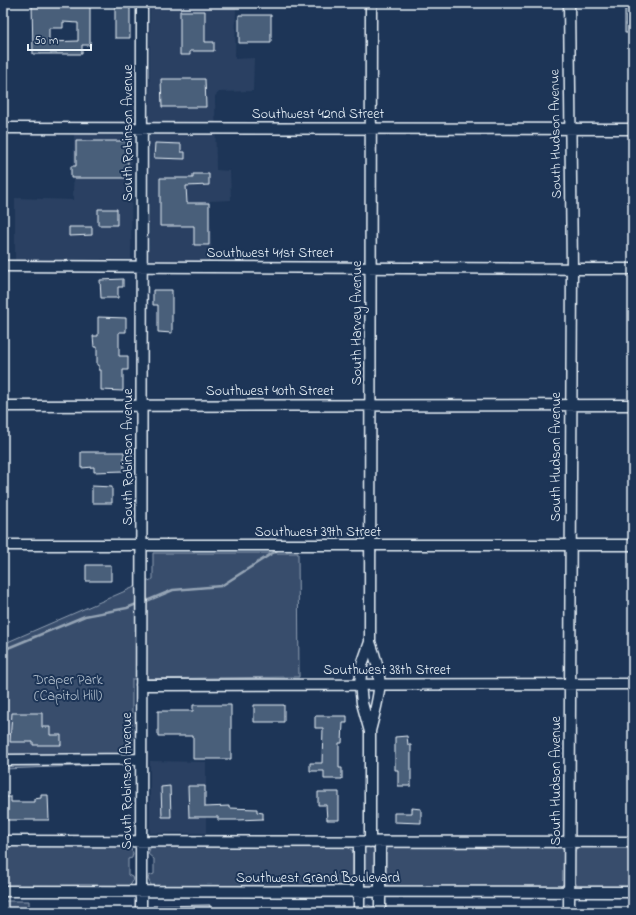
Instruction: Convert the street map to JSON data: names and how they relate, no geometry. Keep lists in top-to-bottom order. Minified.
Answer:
{"streets":{"street":["Southwest 42nd Street","South Robinson Avenue","South Hudson Avenue","Southwest 41st Street","South Harvey Avenue","Southwest 40th Street","Southwest 39th Street","Southwest 38th Street","Southwest Grand Boulevard"]},"crossings":[["Southwest 42nd Street","South Robinson Avenue"],["Southwest 42nd Street","South Hudson Avenue"],["Southwest 42nd Street","South Harvey Avenue"],["South Robinson Avenue","Southwest 41st Street"],["South Robinson Avenue","Southwest 40th Street"],["South Robinson Avenue","Southwest 39th Street"],["South Robinson Avenue","Southwest 38th Street"],["South Robinson Avenue","Southwest Grand Boulevard"],["South Hudson Avenue","Southwest 41st Street"],["South Hudson Avenue","Southwest 40th Street"],["South Hudson Avenue","Southwest 39th Street"],["South Hudson Avenue","Southwest 38th Street"],["South Hudson Avenue","Southwest Grand Boulevard"],["Southwest 41st Street","South Harvey Avenue"],["South Harvey Avenue","Southwest 40th Street"],["South Harvey Avenue","Southwest 39th Street"],["South Harvey Avenue","Southwest 38th Street"]],"parks":["Draper Park (Capitol Hill)"],"scale_bar":"50 m"}
